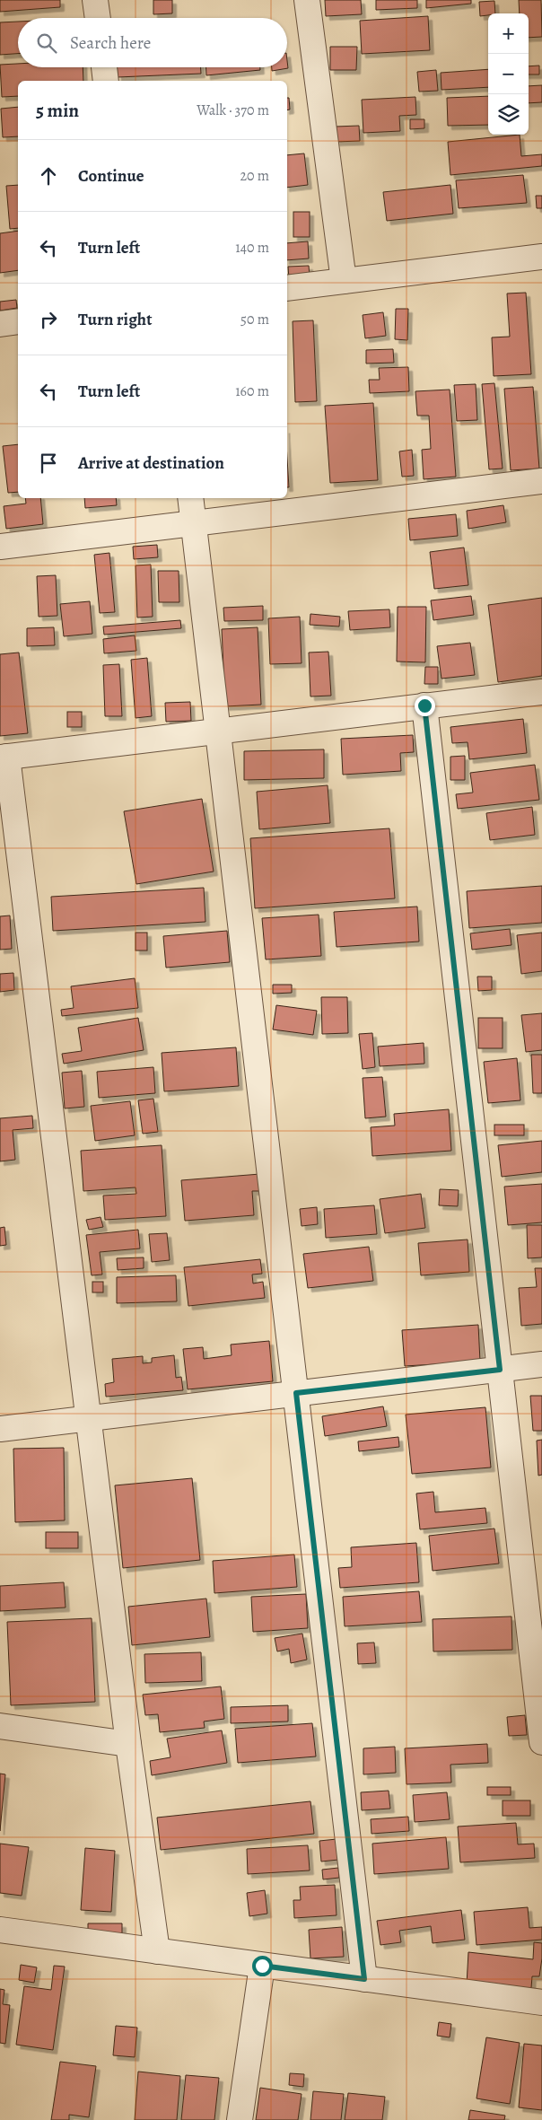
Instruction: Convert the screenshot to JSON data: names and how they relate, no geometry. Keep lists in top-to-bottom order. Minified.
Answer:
{"page":{"map_buttons":["+","−"],"search":"Search here","heading":["5 min","Walk · 370 m"],"list":[["Continue","20 m"],["Turn left","140 m"],["Turn right","50 m"],["Turn left","160 m"],"Arrive at destination"]}}
